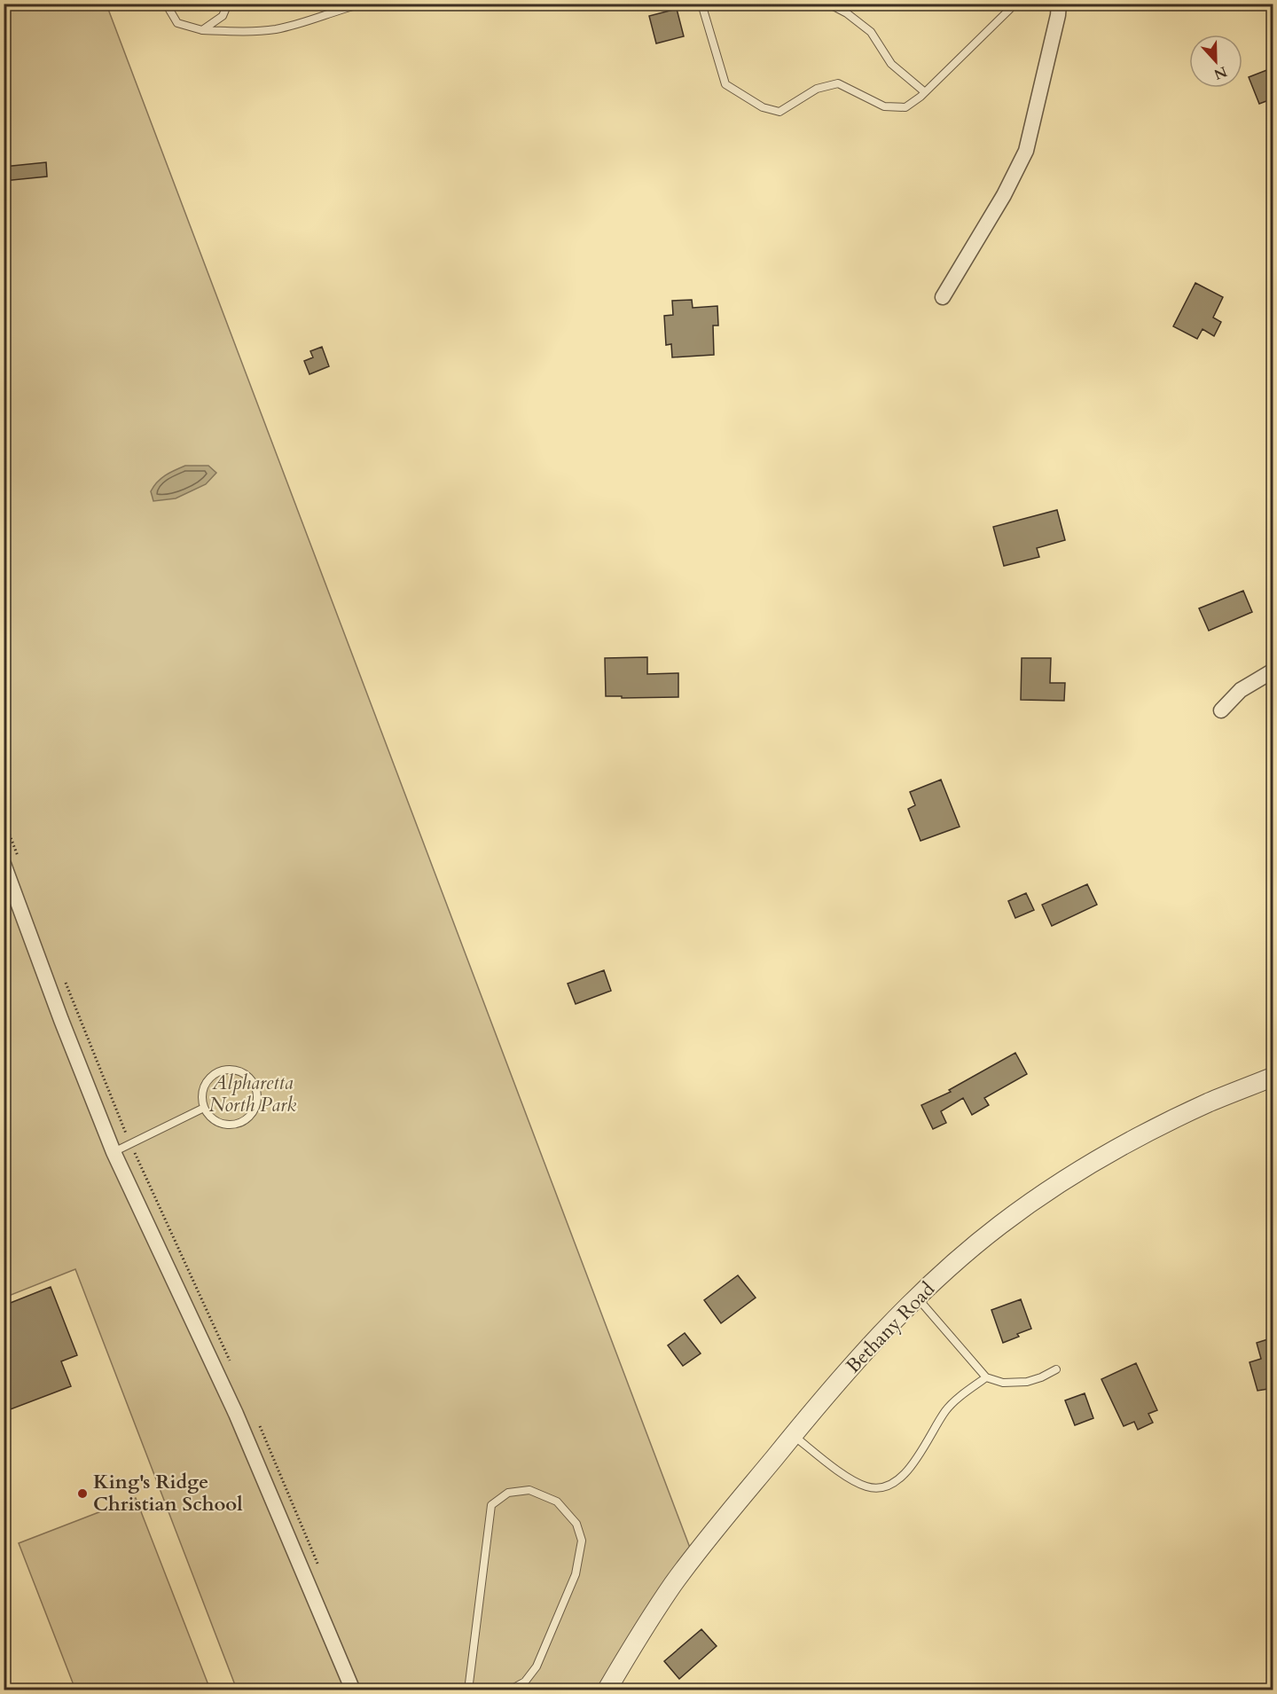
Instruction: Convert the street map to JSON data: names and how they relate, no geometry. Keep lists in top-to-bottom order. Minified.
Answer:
{"streets":{"street":["Bethany Road"]},"parks":["Alpharetta North Park"],"places":["King's Ridge Christian School"],"north":"bottom"}
